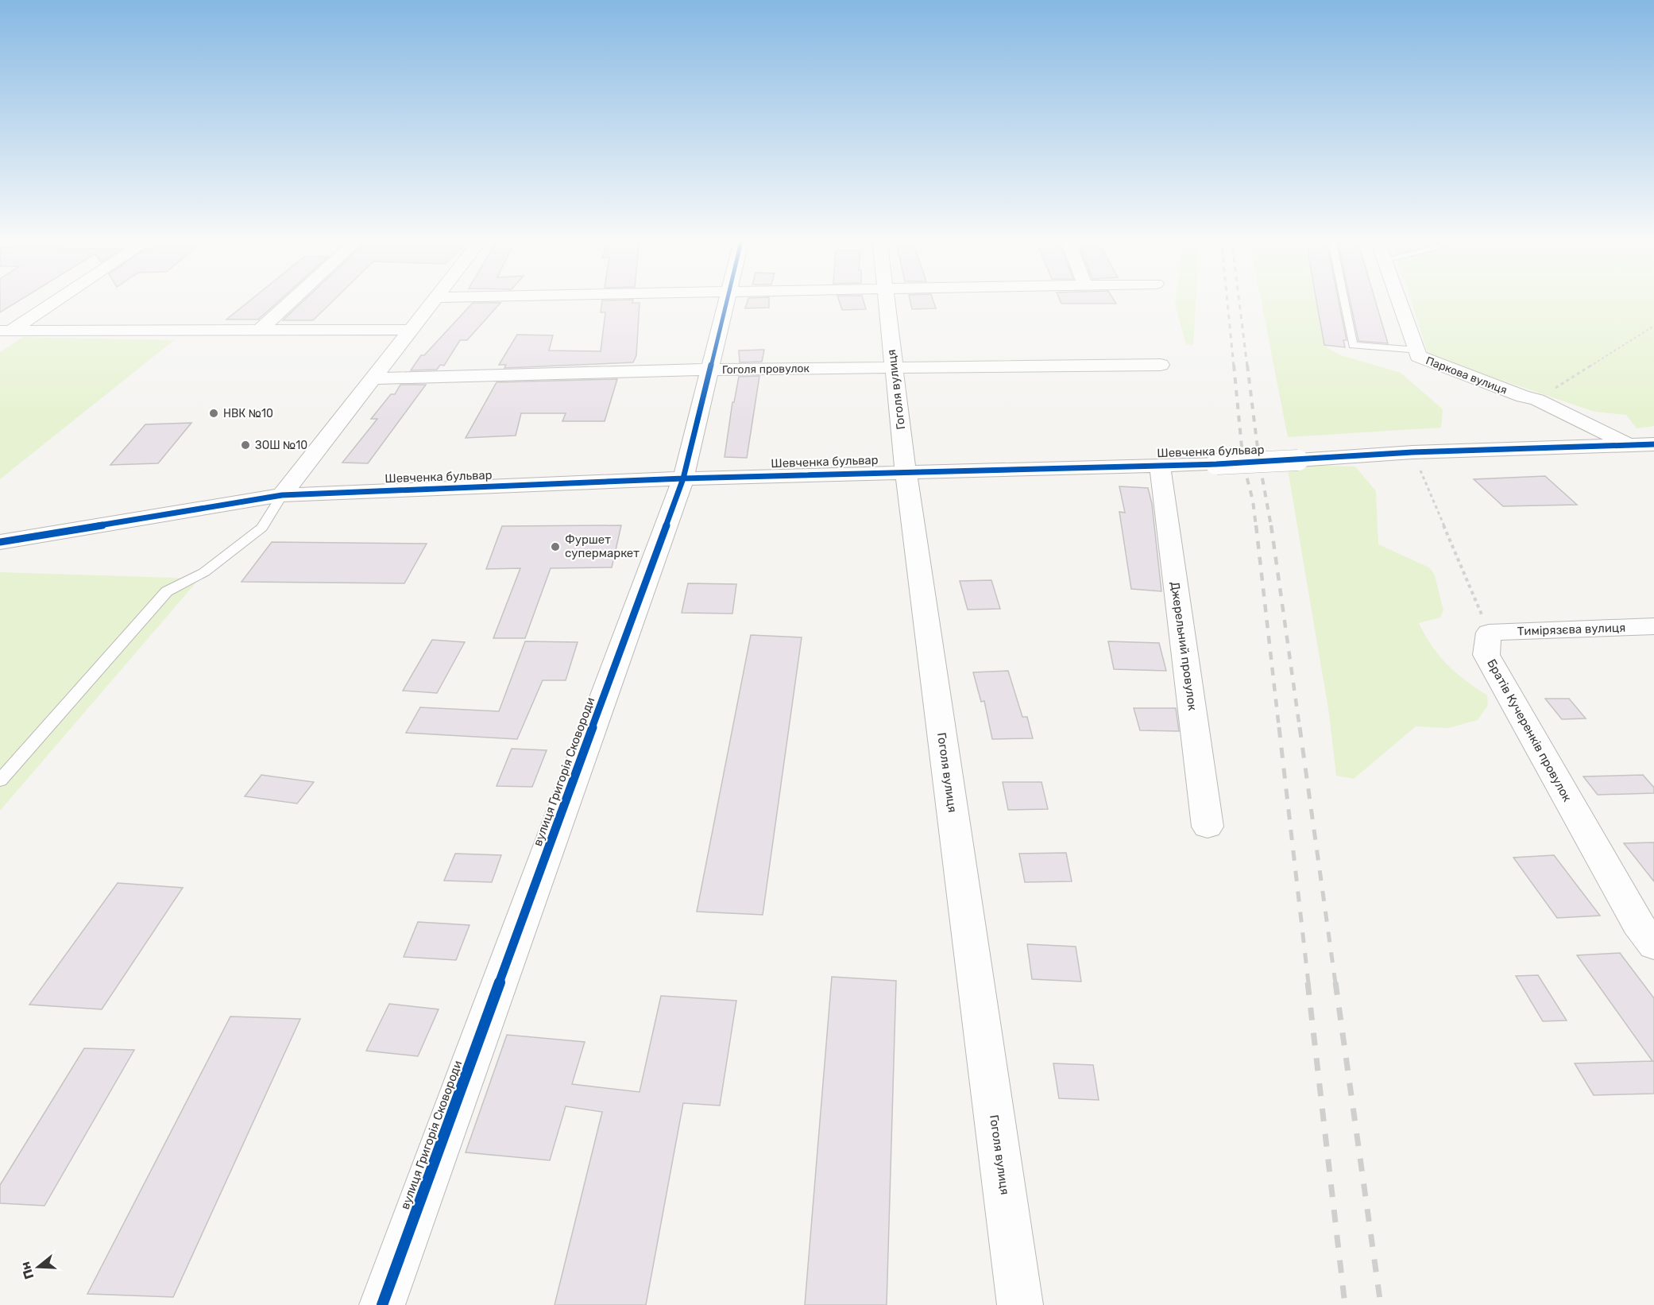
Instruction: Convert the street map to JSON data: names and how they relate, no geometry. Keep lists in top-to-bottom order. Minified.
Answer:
{"streets":{"street":["Гоголя провулок","Паркова вулиця","Гоголя вулиця","Шевченка бульвар","Тимірязєва вулиця","Джерельний провулок","Братів Кучеренків провулок","вулиця Григорія Сковороди"]},"crossings":[["Гоголя провулок","Гоголя вулиця"],["Гоголя провулок","вулиця Григорія Сковороди"],["Паркова вулиця","Шевченка бульвар"],["Гоголя вулиця","Шевченка бульвар"],["Шевченка бульвар","Джерельний провулок"],["Шевченка бульвар","вулиця Григорія Сковороди"],["Тимірязєва вулиця","Братів Кучеренків провулок"]],"places":["НВК №10","ЗОШ №10","Фуршет супермаркет"],"north":"left"}
